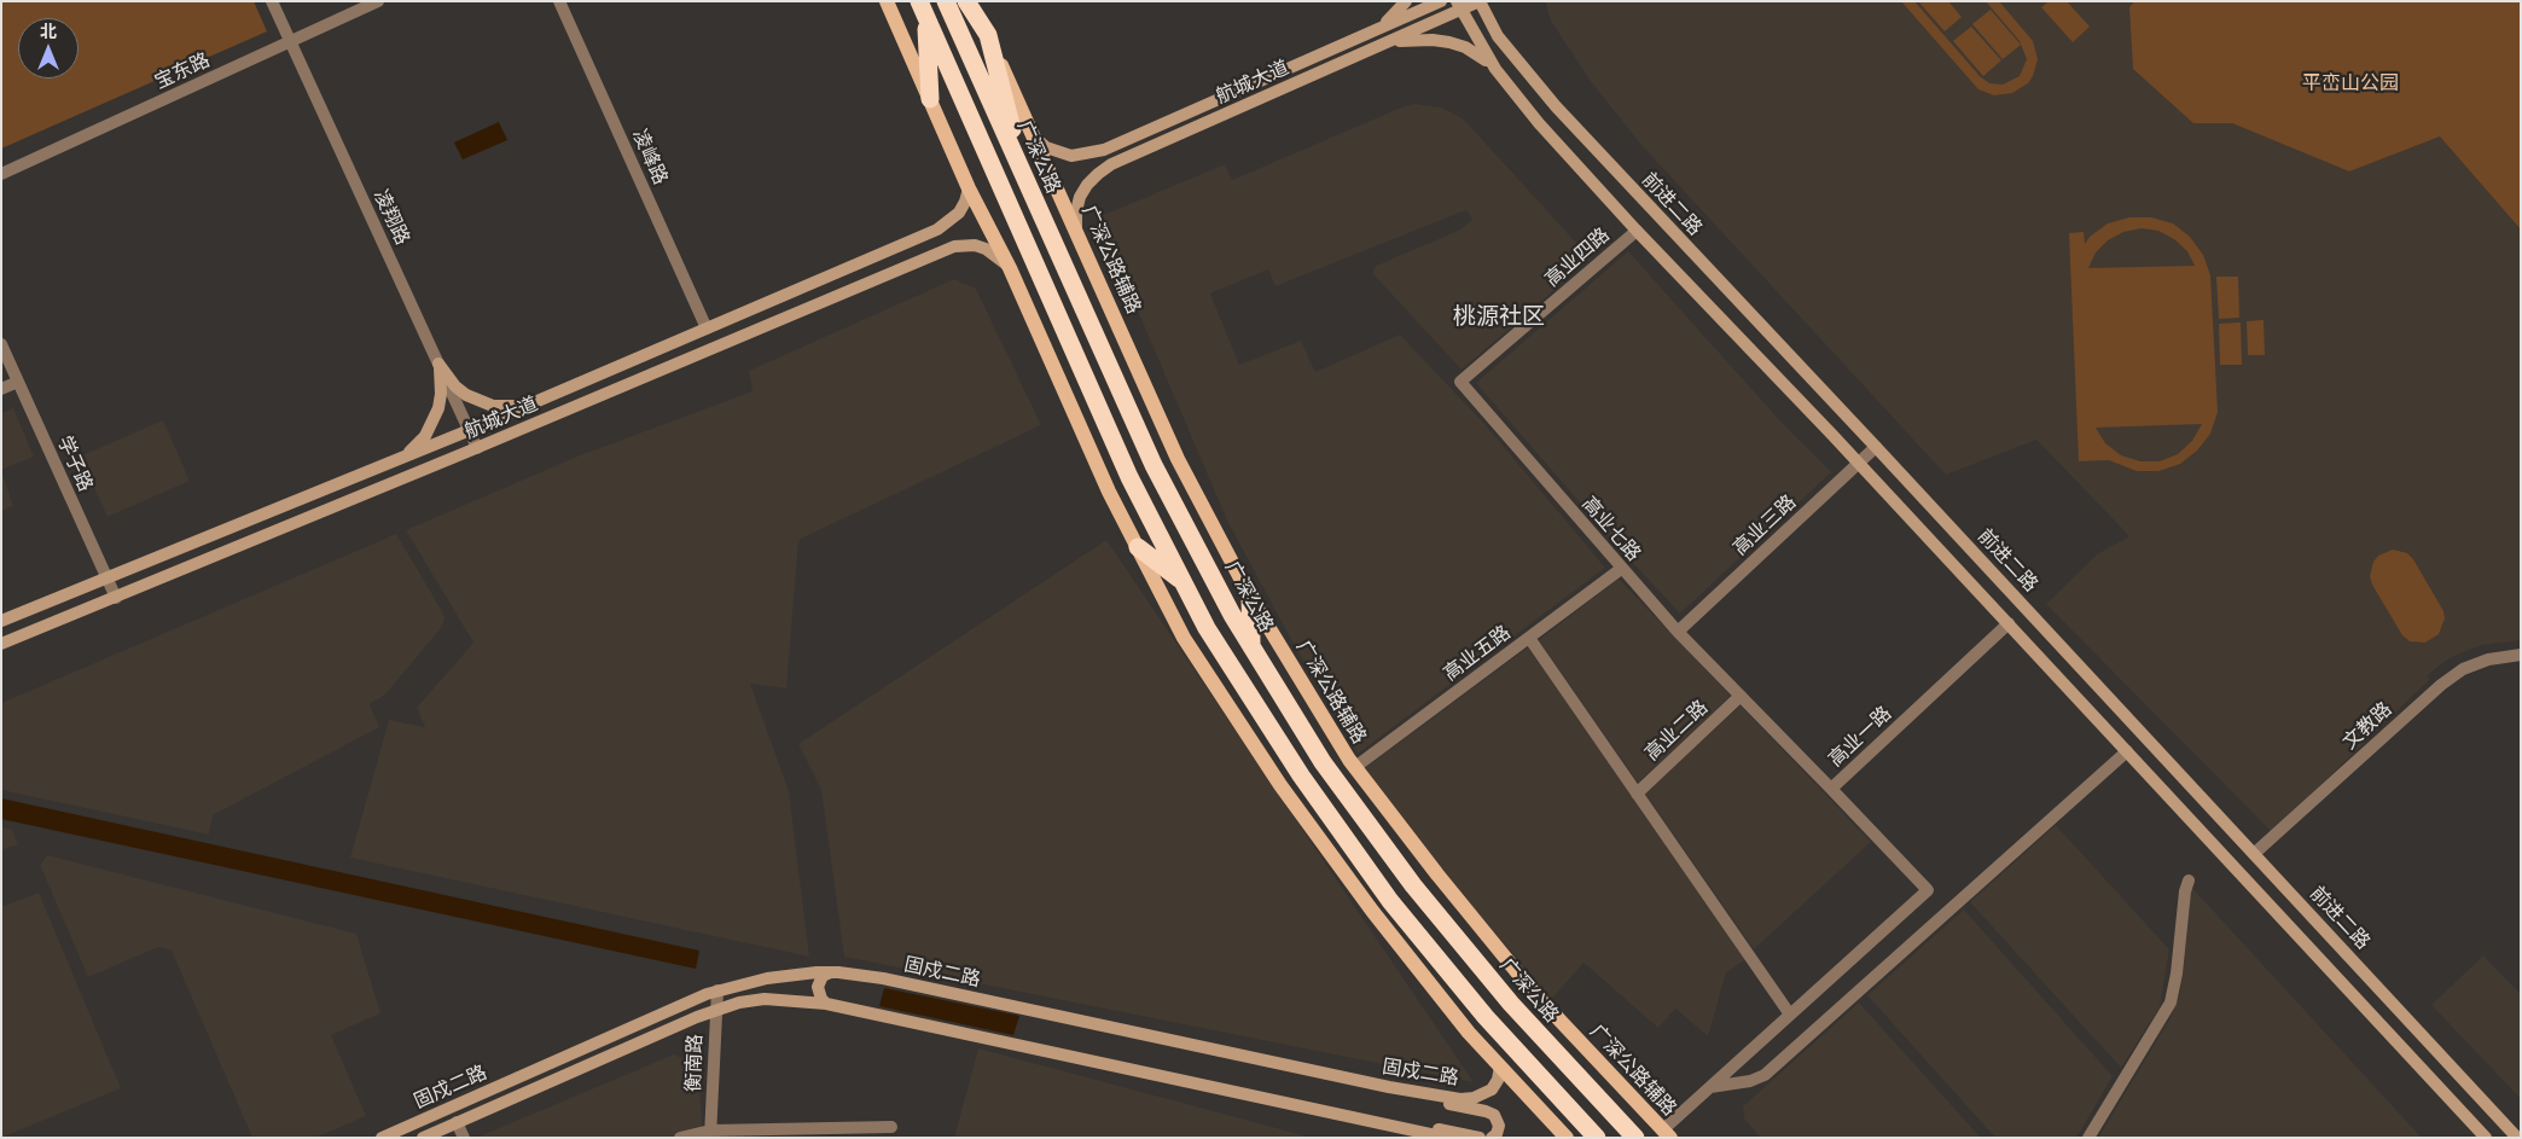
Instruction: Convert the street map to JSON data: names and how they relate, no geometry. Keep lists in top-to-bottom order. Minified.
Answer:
{"streets":{"highway":["广深公路"],"main road":["航城大道","前进二路","广深公路辅路","固戍二路"],"street":["宝东路","凌峰路","凌翔路","高业四路","学子路","高业三路","高业七路","高业五路","文教路","高业二路","高业一路","衡南路"]},"crossings":[["宝东路","凌翔路"],["航城大道","凌峰路"],["航城大道","前进二路"],["航城大道","凌翔路"],["航城大道","广深公路辅路"],["航城大道","学子路"],["前进二路","高业三路"],["前进二路","文教路"],["高业四路","高业七路"],["广深公路辅路","高业五路"],["高业三路","高业七路"],["高业七路","高业五路"],["高业七路","高业二路"],["高业七路","高业一路"],["高业二路","高业一路"],["固戍二路","衡南路"]],"districts":["桃源社区"],"parks":["平峦山公园"],"north":"top"}
